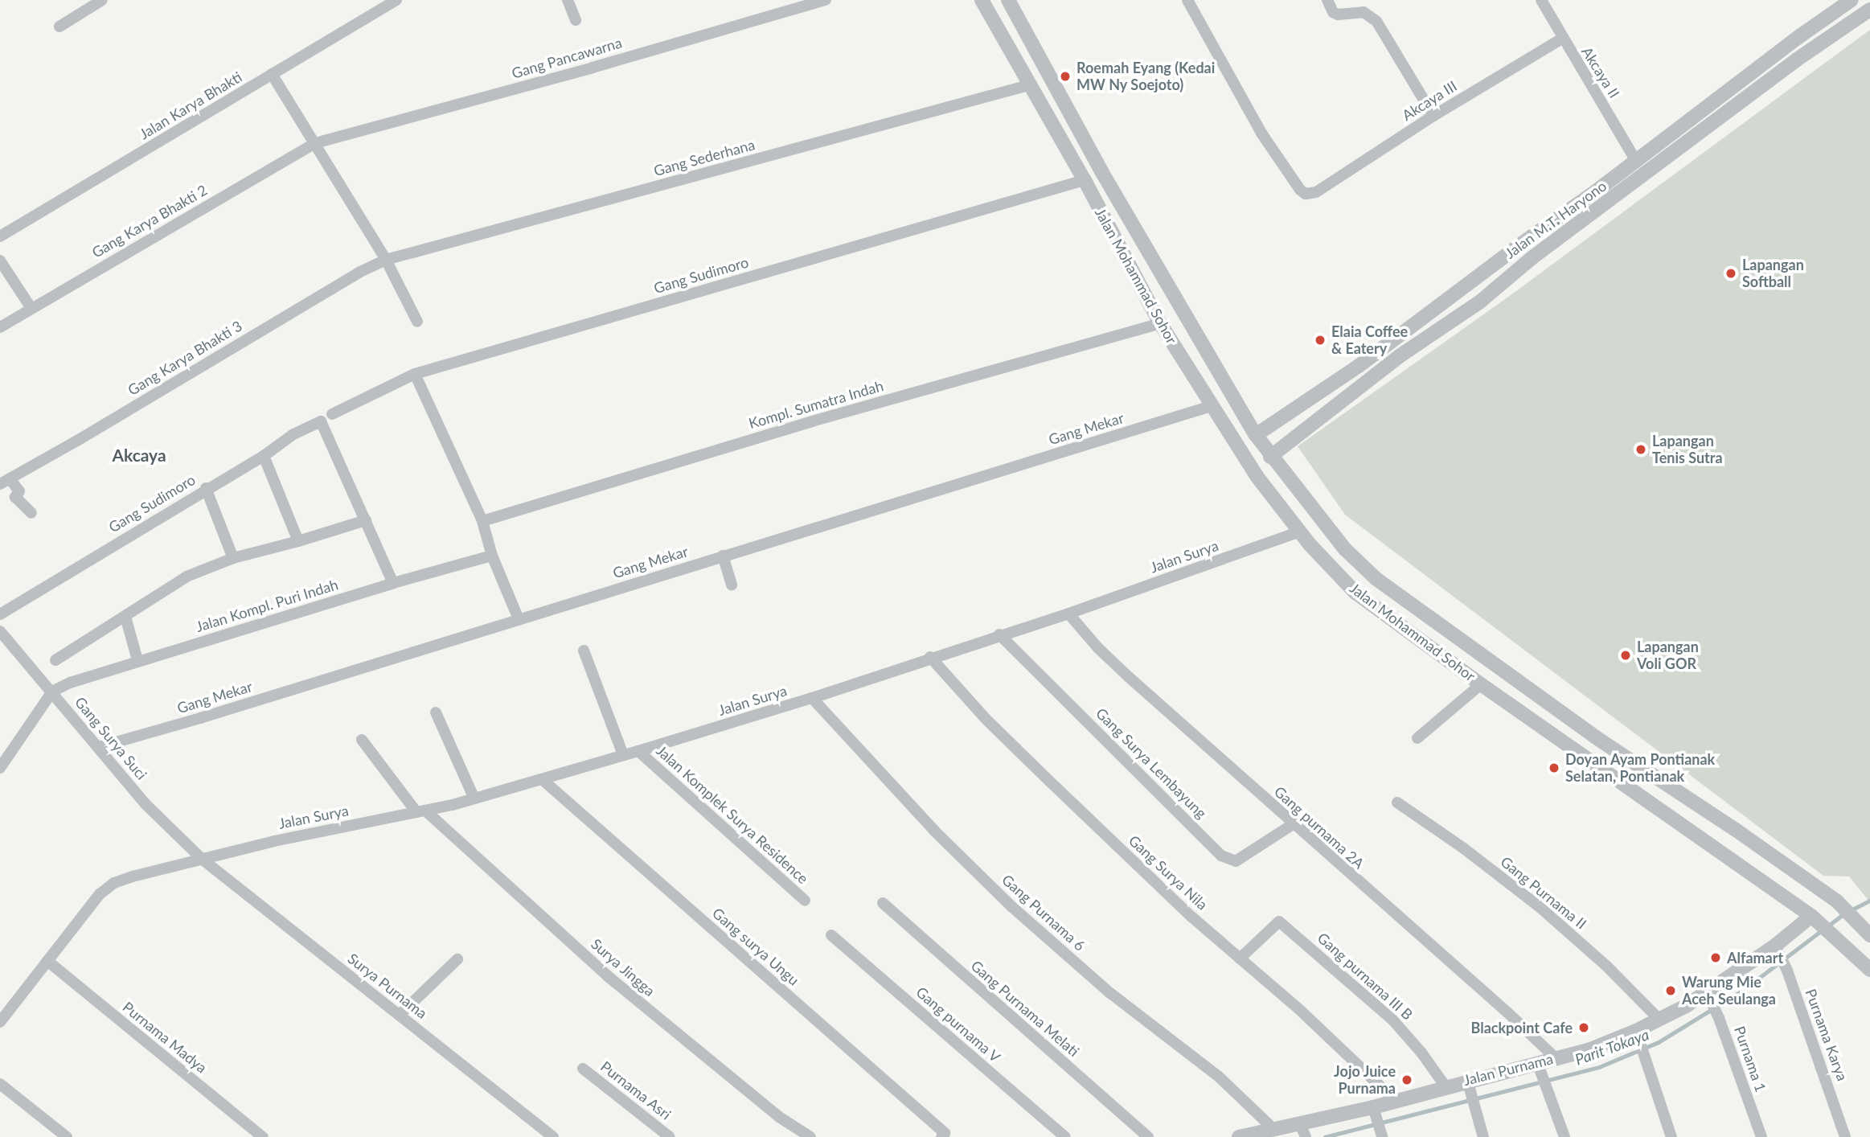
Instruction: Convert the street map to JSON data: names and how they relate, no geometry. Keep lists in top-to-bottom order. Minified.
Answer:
{"streets":{"street":["Gang Pancawarna","Akcaya II","Akcaya III","Jalan Karya Bhakti","Gang Sederhana","Jalan M.T. Haryono","Gang Karya Bhakti 2","Gang Sudimoro","Jalan Mohammad Sohor","Gang Karya Bhakti 3","Kompl. Sumatra Indah","Gang Mekar","Jalan Surya","Jalan Kompl. Puri Indah","Gang Surya Suci","Gang Surya Lembayung","Jalan Komplek Surya Residence","Gang purnama 2A","Gang Surya Nila","Gang Purnama II","Gang Purnama 6","Gang surya Ungu","Surya Jingga","Gang purnama III B","Surya Purnama","Gang Purnama Melati","Gang purnama V","Purnama Karya","Purnama Madya","Purnama 1","Jalan Purnama","Purnama Asri"]},"crossings":[["Gang Pancawarna","Gang Karya Bhakti 2"],["Akcaya II","Akcaya III"],["Akcaya II","Jalan M.T. Haryono"],["Gang Sederhana","Jalan Mohammad Sohor"],["Gang Sederhana","Gang Karya Bhakti 3"],["Jalan M.T. Haryono","Jalan Mohammad Sohor"],["Gang Sudimoro","Jalan Mohammad Sohor"],["Jalan Mohammad Sohor","Kompl. Sumatra Indah"],["Jalan Mohammad Sohor","Gang Mekar"],["Jalan Mohammad Sohor","Jalan Surya"],["Jalan Mohammad Sohor","Jalan Purnama"],["Gang Mekar","Gang Surya Suci"],["Jalan Surya","Gang Surya Suci"],["Jalan Surya","Gang Surya Lembayung"],["Jalan Surya","Jalan Komplek Surya Residence"],["Jalan Surya","Gang purnama 2A"],["Jalan Surya","Gang Surya Nila"],["Jalan Surya","Gang Purnama 6"],["Jalan Surya","Gang surya Ungu"],["Jalan Surya","Surya Jingga"],["Jalan Surya","Surya Purnama"],["Jalan Surya","Purnama Madya"],["Jalan Kompl. Puri Indah","Gang Surya Suci"],["Gang Surya Suci","Surya Purnama"],["Gang Surya Lembayung","Gang purnama 2A"],["Gang purnama 2A","Jalan Purnama"],["Gang Surya Nila","Gang purnama III B"],["Gang Surya Nila","Jalan Purnama"],["Gang Purnama II","Jalan Purnama"],["Gang Purnama 6","Jalan Purnama"],["Gang purnama III B","Jalan Purnama"],["Purnama Karya","Jalan Purnama"],["Purnama 1","Jalan Purnama"]],"districts":["Akcaya"],"water":["Parit Tokaya"],"places":["Roemah Eyang (Kedai MW Ny Soejoto)","Lapangan Softball","Elaia Coffee & Eatery","Lapangan Tenis Sutra","Lapangan Voli GOR","Doyan Ayam Pontianak Selatan, Pontianak","Alfamart","Warung Mie Aceh Seulanga","Blackpoint Cafe","Jojo Juice Purnama"]}
